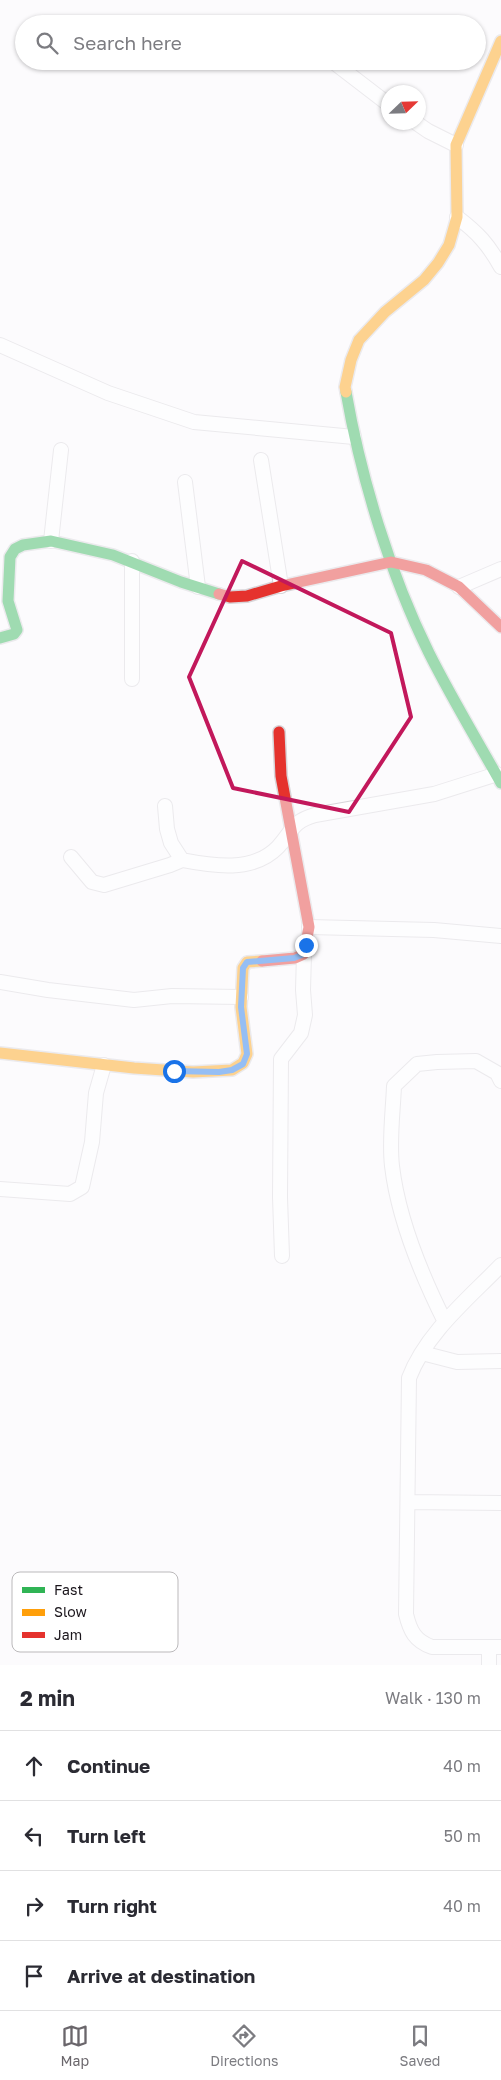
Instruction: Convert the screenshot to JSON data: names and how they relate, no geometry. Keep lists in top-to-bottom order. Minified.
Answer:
{"legend":["Fast","Slow","Jam"],"north":"top right","page":{"search":"Search here","heading":["2 min","Walk · 130 m"],"list":[["Continue","40 m"],["Turn left","50 m"],["Turn right","40 m"],"Arrive at destination"],"nav":["Map","Directions","Saved"]}}
